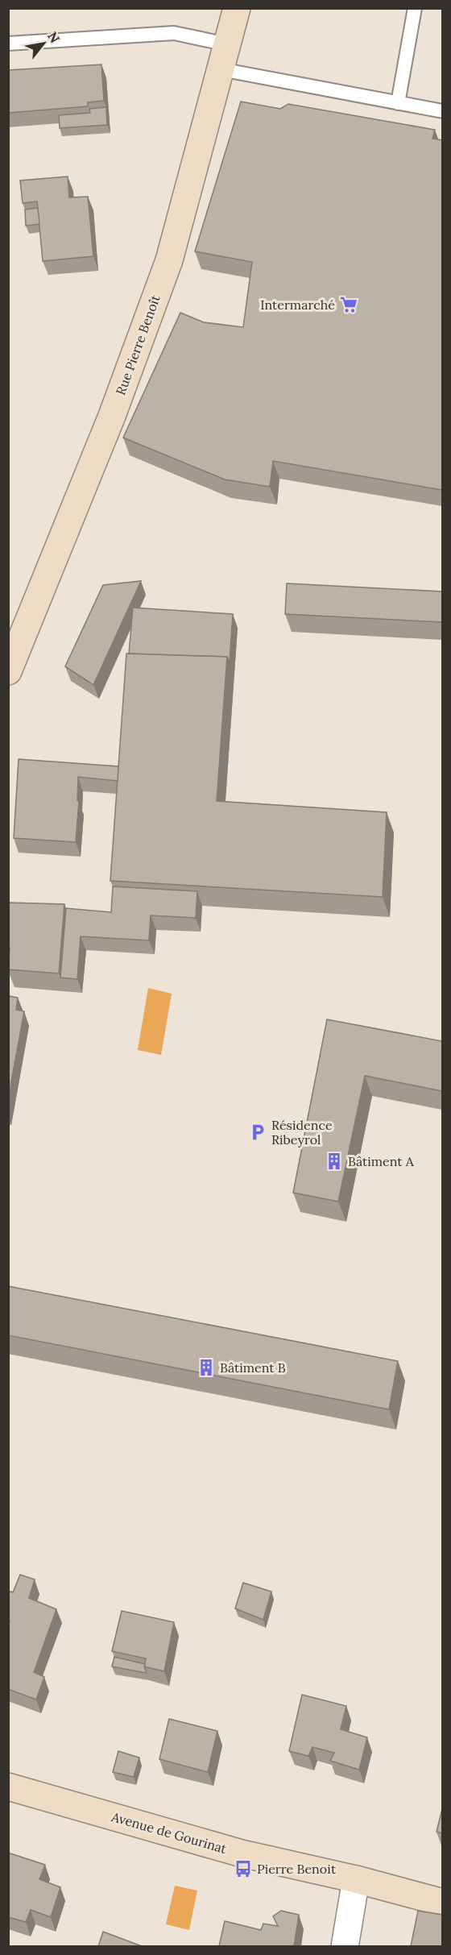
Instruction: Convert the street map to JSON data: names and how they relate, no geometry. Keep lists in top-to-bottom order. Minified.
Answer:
{"streets":{"street":["Rue Pierre Benoît","Avenue de Gourinat"]},"places":{"supermarket":["Intermarché"],"parking":["Résidence Ribeyrol"],"building":["Bâtiment A","Bâtiment B"],"bus stop":["Pierre Benoit"]},"north":"top right"}
